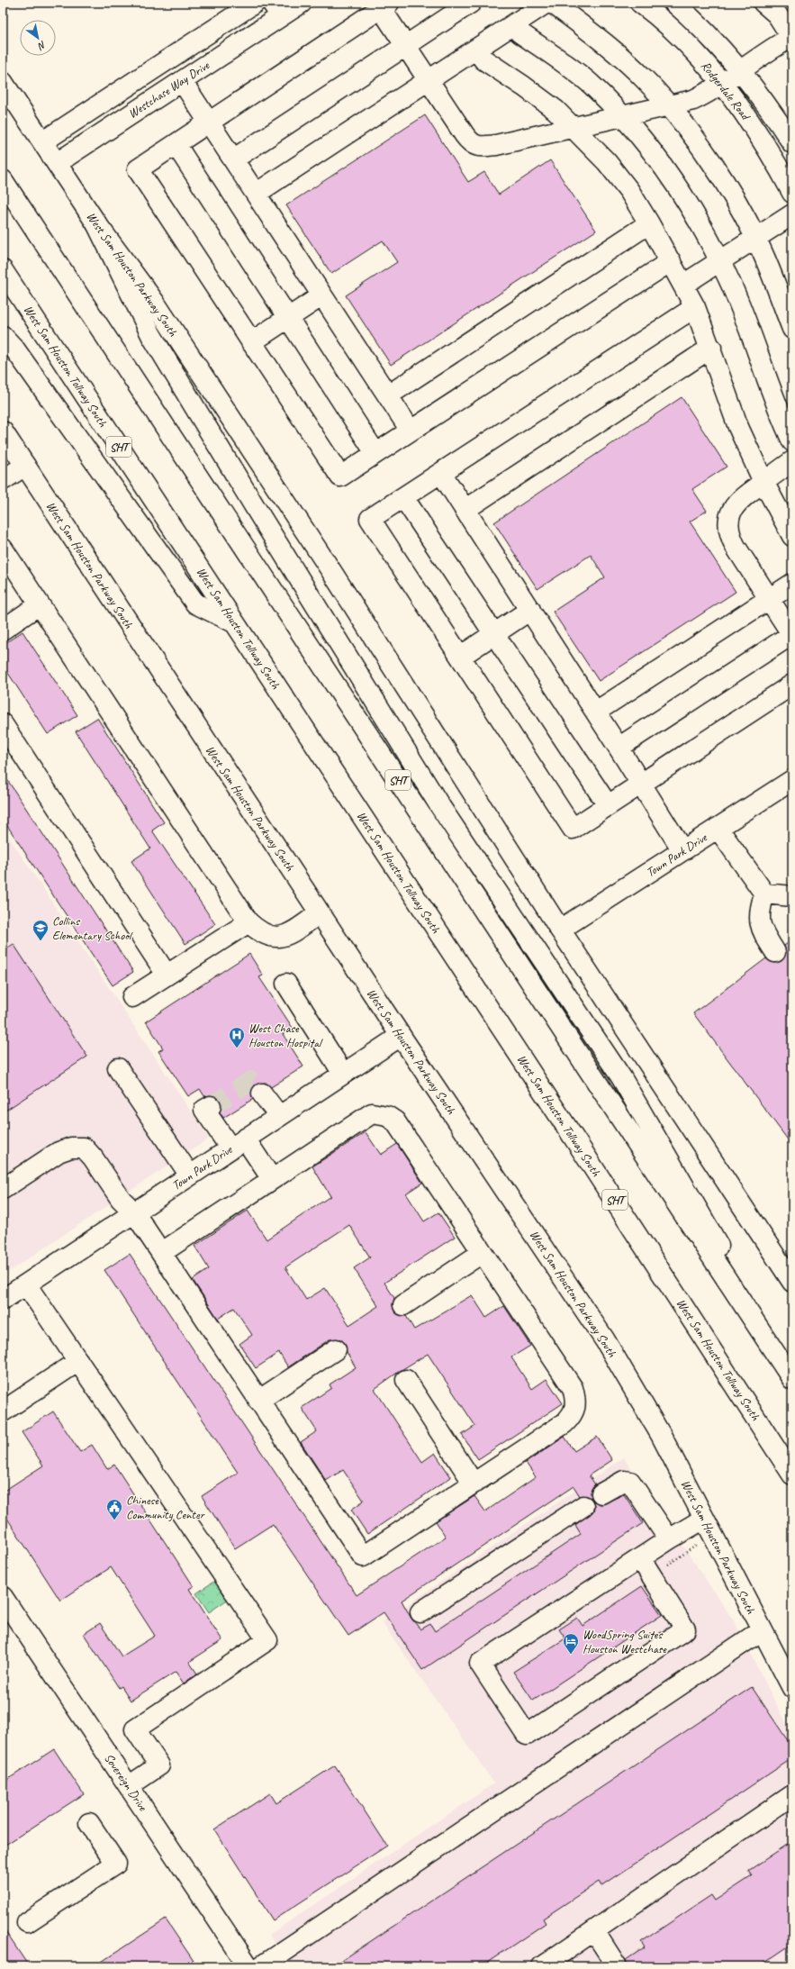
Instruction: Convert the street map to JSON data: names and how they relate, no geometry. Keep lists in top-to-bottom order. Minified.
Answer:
{"streets":{"main road":["Westchase Way Drive","Rodgerdale Road","West Sam Houston Parkway South","West Sam Houston Tollway South","SHT","Town Park Drive","Sovereign Drive"]},"crossings":[["Westchase Way Drive","West Sam Houston Parkway South"],["West Sam Houston Parkway South","Town Park Drive"]],"places":{"school or university":["Collins Elementary School"],"hospital":["West Chase Houston Hospital"],"public building":["Chinese Community Center"],"hotel":["WoodSpring Suites Houston Westchase"]},"north":"bottom right"}
